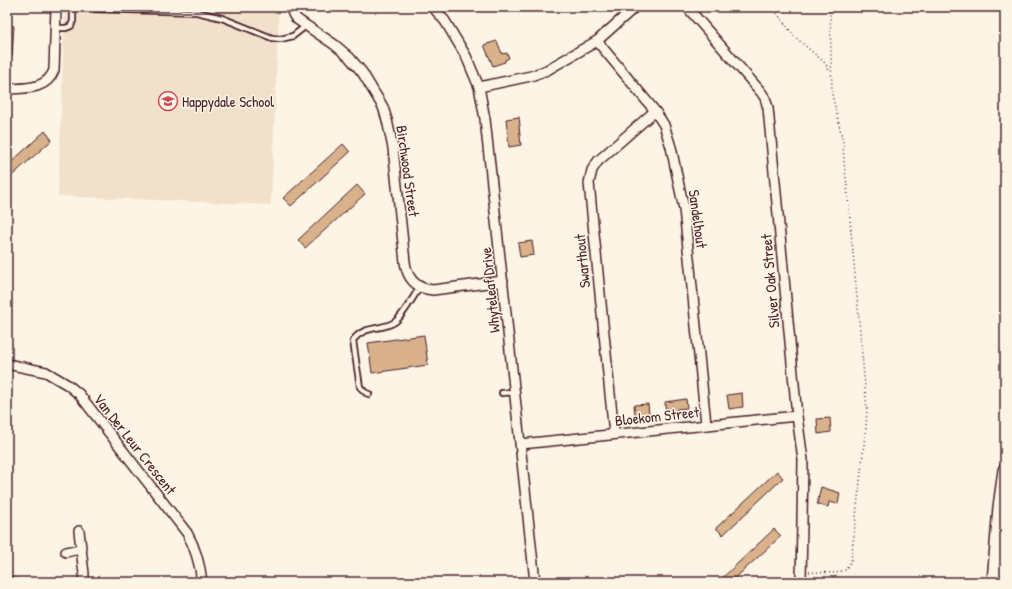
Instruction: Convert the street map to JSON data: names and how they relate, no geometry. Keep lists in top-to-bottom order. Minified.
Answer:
{"streets":{"street":["Birchwood Street","Sandelhout","Swarthout","Silver Oak Street","Whyteleaf Drive","Bloekom Street","Van Der Leur Crescent"]},"crossings":[["Sandelhout","Swarthout"],["Sandelhout","Bloekom Street"],["Swarthout","Bloekom Street"],["Silver Oak Street","Bloekom Street"],["Whyteleaf Drive","Bloekom Street"]],"places":{"school or university":["Happydale School"]}}
